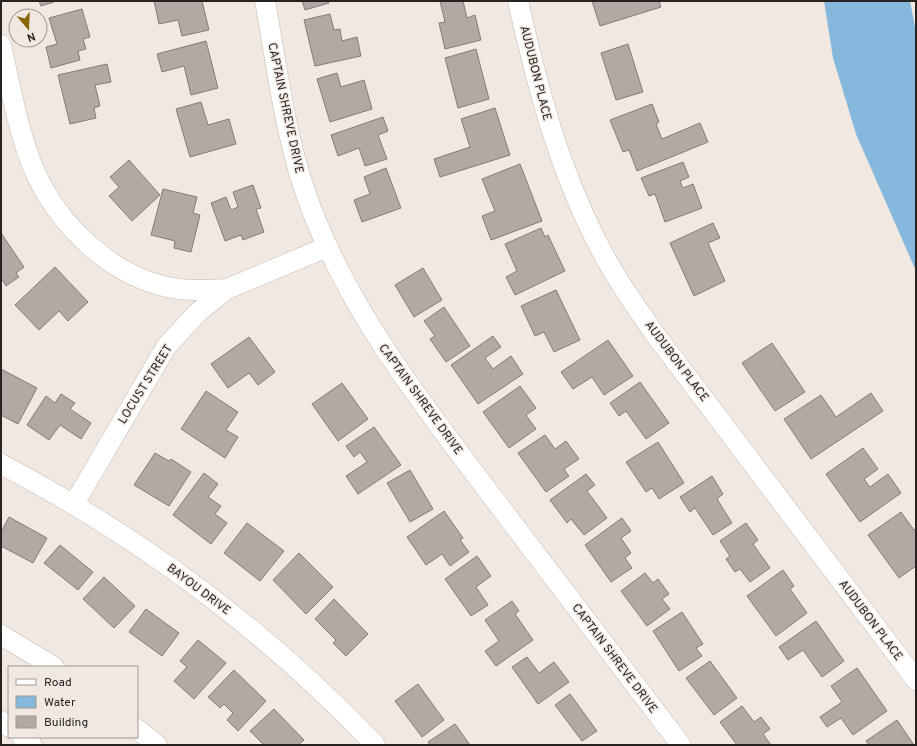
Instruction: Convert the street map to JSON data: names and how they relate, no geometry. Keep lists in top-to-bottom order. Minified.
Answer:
{"streets":{"street":["AUDUBON PLACE","CAPTAIN SHREVE DRIVE","LOCUST STREET","BAYOU DRIVE"]},"crossings":[["CAPTAIN SHREVE DRIVE","LOCUST STREET"],["LOCUST STREET","BAYOU DRIVE"]],"legend":["Road","Water","Building"],"north":"bottom"}
